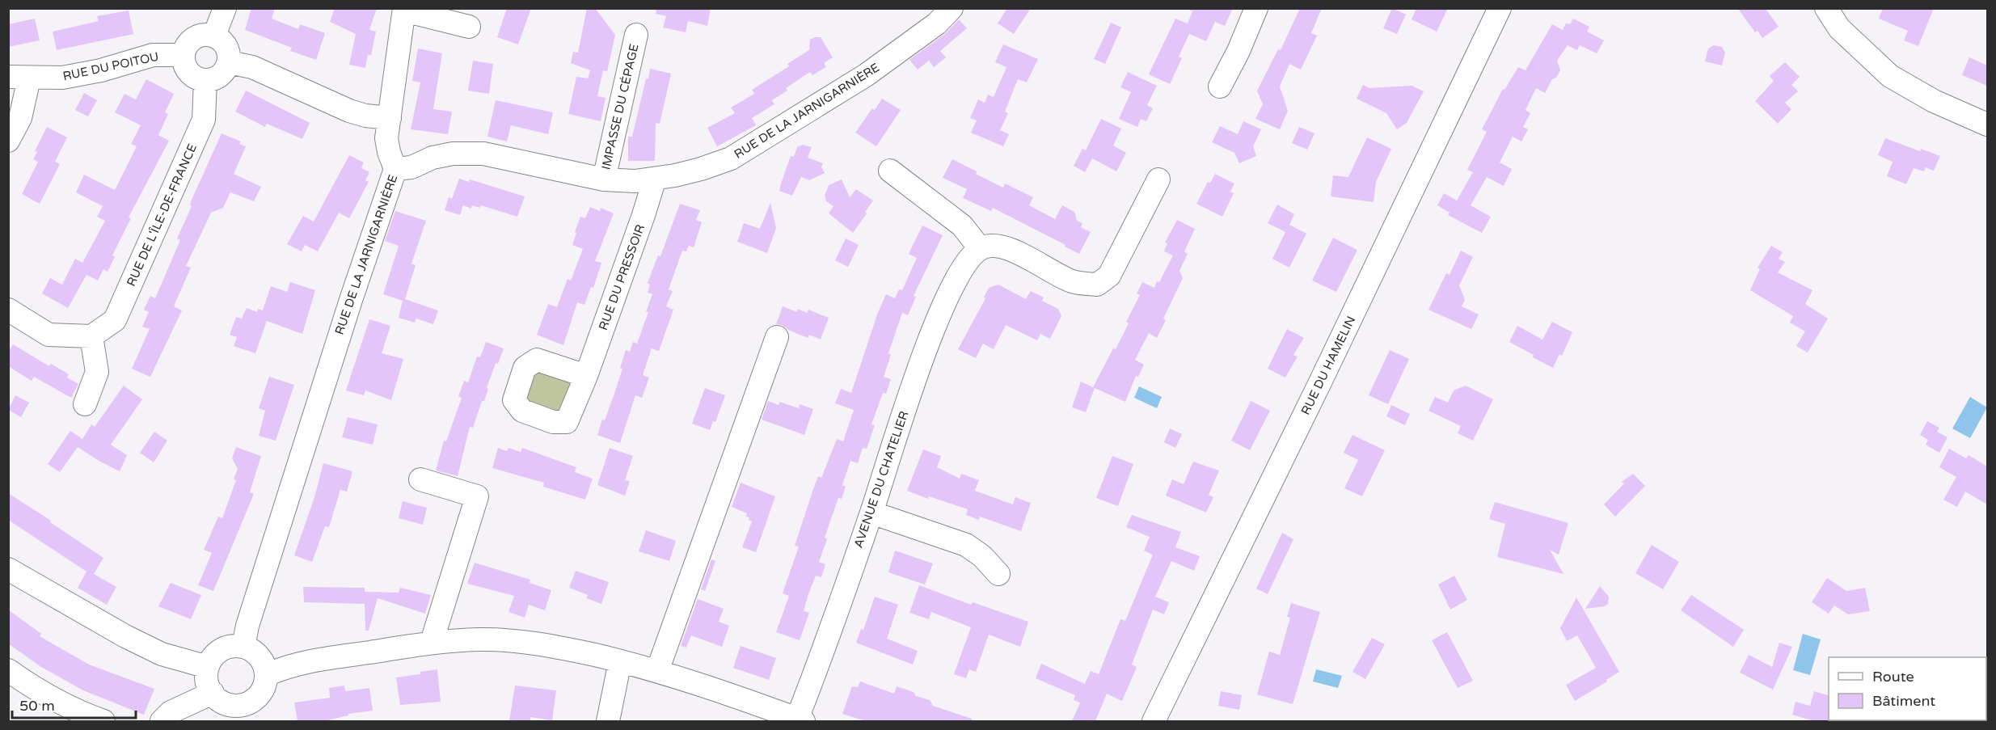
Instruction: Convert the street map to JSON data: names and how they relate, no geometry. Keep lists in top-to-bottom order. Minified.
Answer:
{"streets":{"street":["RUE DU POITOU","IMPASSE DU CÉPAGE","RUE DE LA JARNIGARNIÈRE","RUE DE L'ÎLE-DE-FRANCE","RUE DU PRESSOIR","RUE DU HAMELIN","AVENUE DU CHATELIER"]},"crossings":[["RUE DU POITOU","RUE DE L'ÎLE-DE-FRANCE"],["IMPASSE DU CÉPAGE","RUE DE LA JARNIGARNIÈRE"],["RUE DE LA JARNIGARNIÈRE","RUE DU PRESSOIR"]],"legend":["Route","Bâtiment"],"scale_bar":"50 m"}
